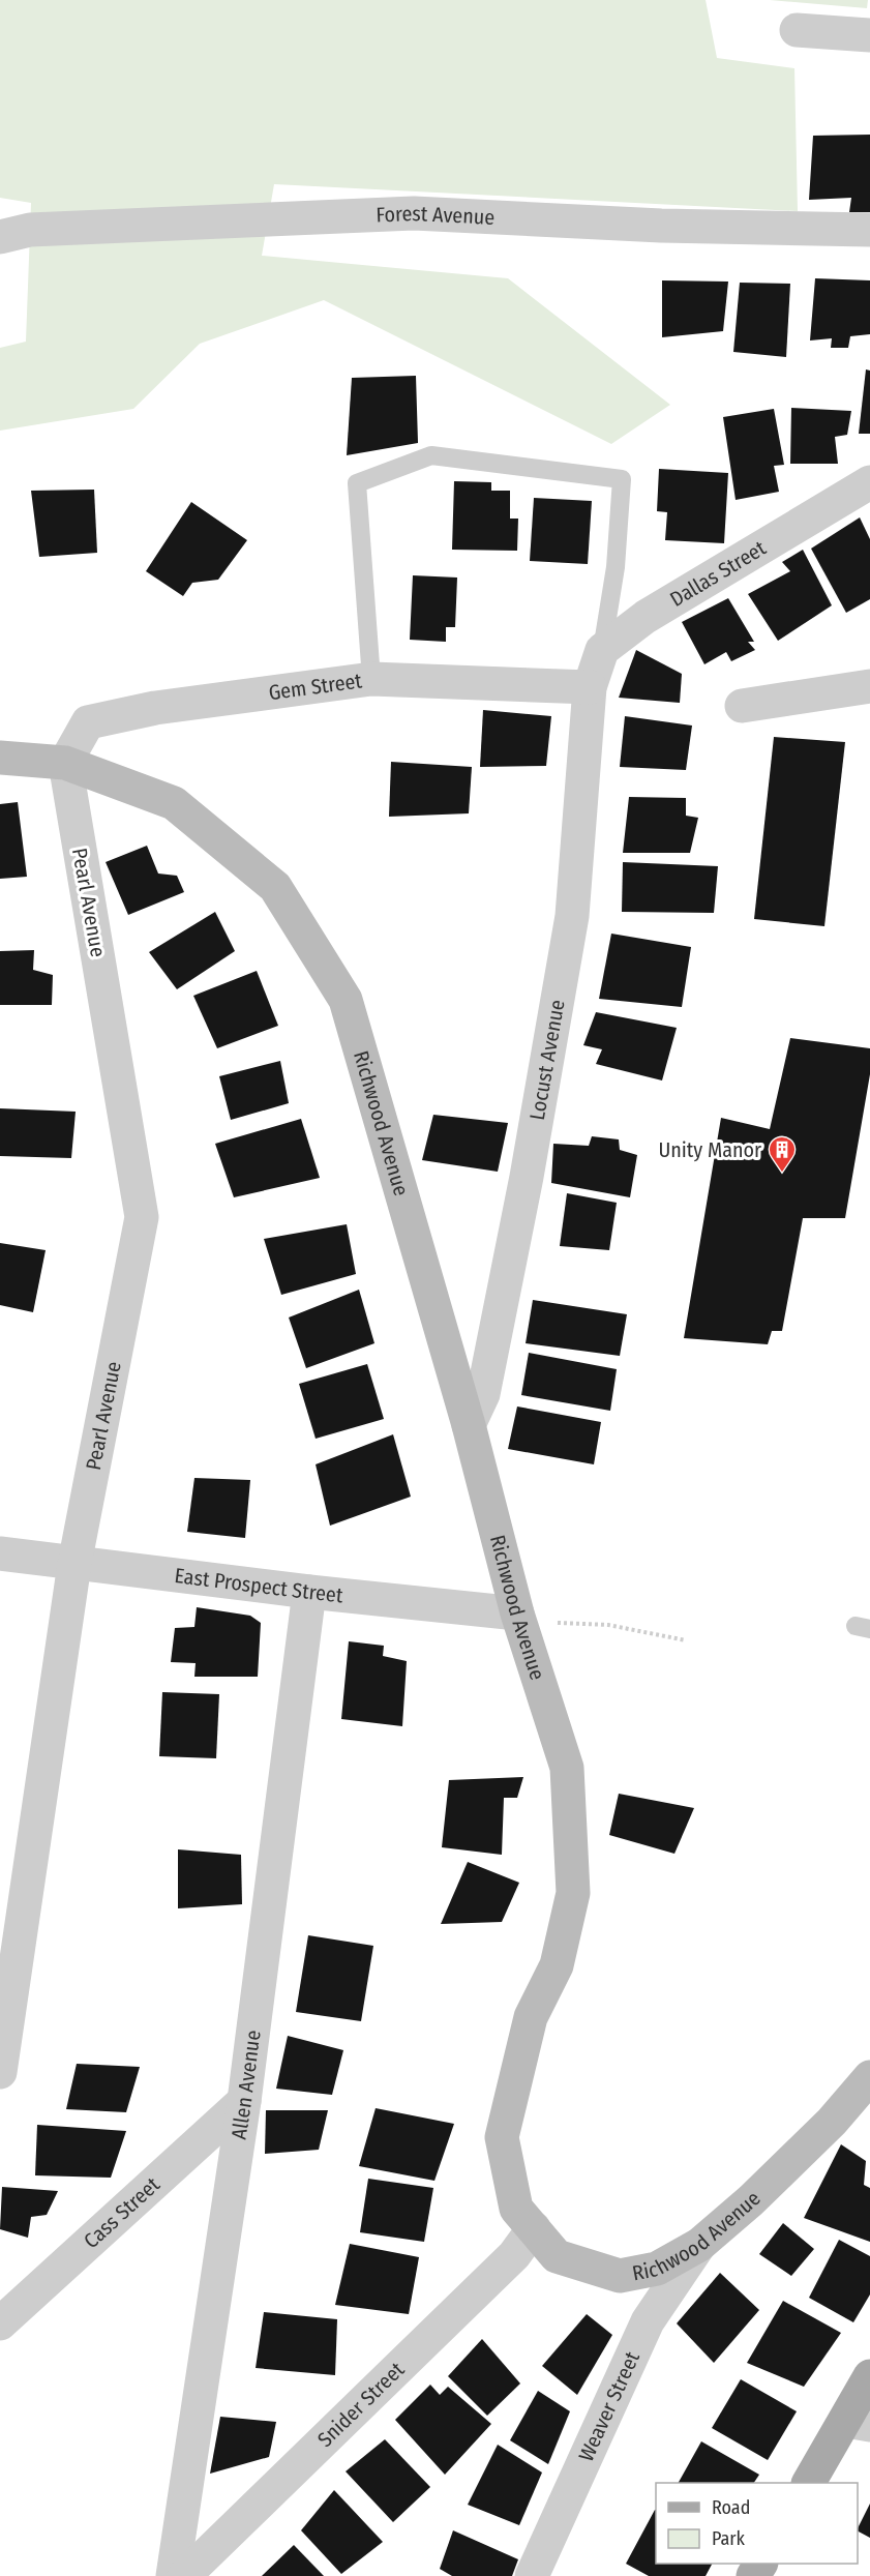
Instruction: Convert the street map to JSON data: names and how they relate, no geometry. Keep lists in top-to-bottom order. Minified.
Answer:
{"streets":{"street":["Forest Avenue","Dallas Street","Gem Street","Pearl Avenue","Locust Avenue","Richwood Avenue","East Prospect Street","Allen Avenue","Cass Street","Snider Street","Weaver Street"]},"crossings":[["Gem Street","Pearl Avenue"],["Gem Street","Locust Avenue"],["Gem Street","Richwood Avenue"],["Pearl Avenue","Richwood Avenue"],["Pearl Avenue","East Prospect Street"],["Locust Avenue","Richwood Avenue"],["Richwood Avenue","East Prospect Street"],["Richwood Avenue","Snider Street"],["Richwood Avenue","Weaver Street"],["East Prospect Street","Allen Avenue"],["Allen Avenue","Cass Street"]],"places":{"building":["Unity Manor"]},"legend":["Road","Park"]}
